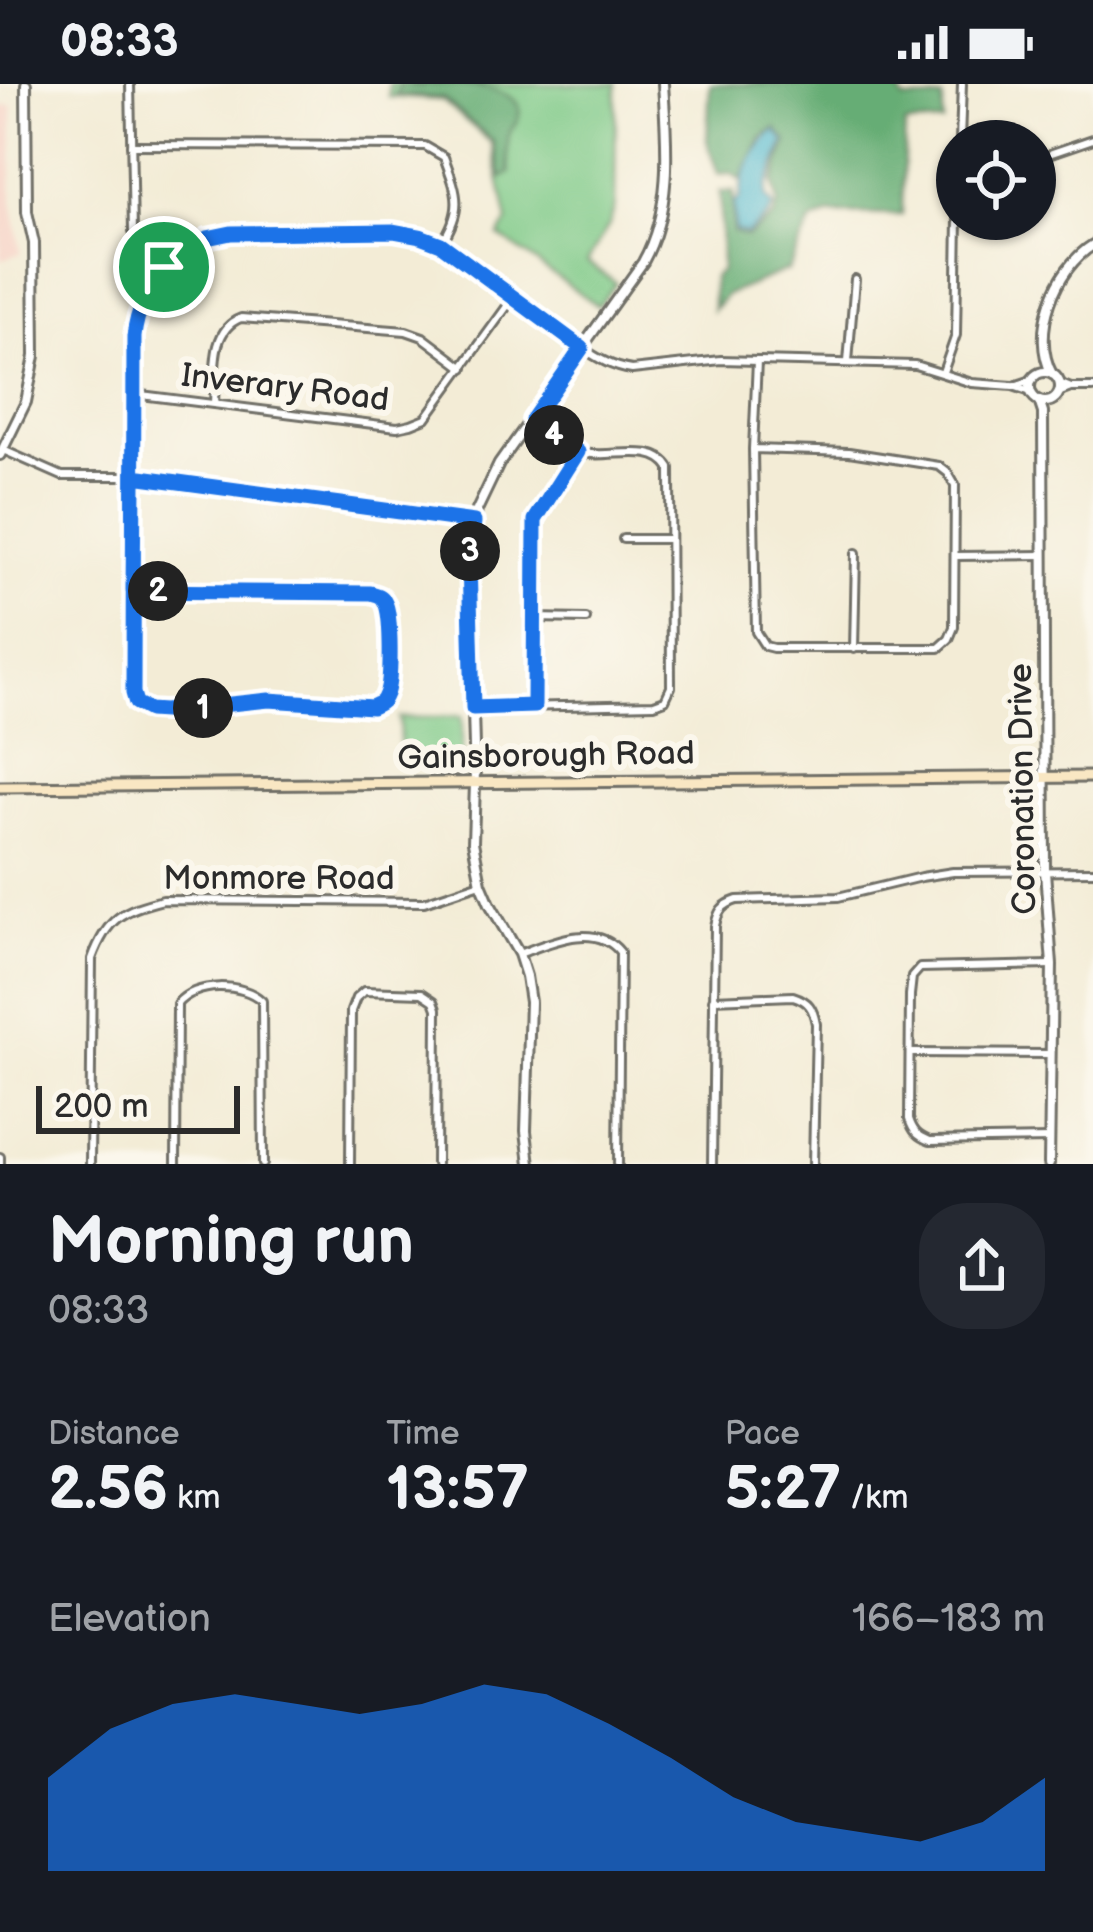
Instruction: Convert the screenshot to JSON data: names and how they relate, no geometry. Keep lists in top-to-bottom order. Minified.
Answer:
{"streets":{"main road":["Gainsborough Road"],"street":["Inverary Road","Coronation Drive","Monmore Road"]},"crossings":[["Gainsborough Road","Coronation Drive"]],"scale_bar":"200 m","page":{"status":"08:33","pins":["4","3","2","1"],"scale":"200 m","heading":["Morning run","08:33"],"stats":[["Distance","2.56 km"],["Time","13:57"],["Pace","5:27 /km"]],"chart":["Elevation","166–183 m"]}}
